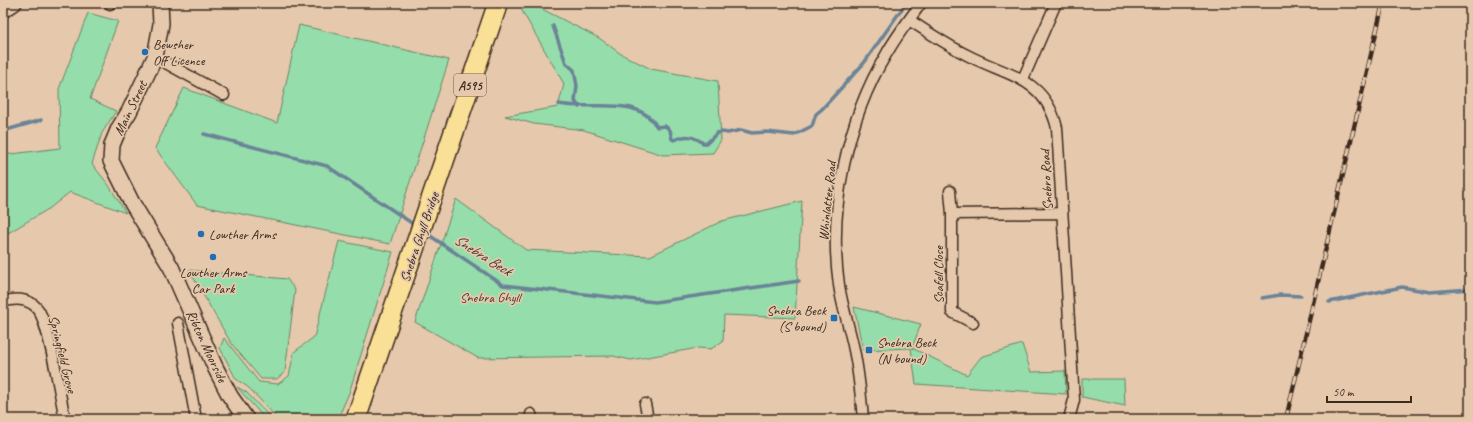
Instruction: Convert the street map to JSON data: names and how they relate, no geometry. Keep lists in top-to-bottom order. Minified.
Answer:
{"streets":{"highway":["A595","Snebra Ghyll Bridge"],"main road":["Main Street","Ribton Moorside"],"street":["Snebro Road","Whinlatter Road","Scafell Close","Springfield Grove"]},"crossings":[["Main Street","Ribton Moorside"],["Snebro Road","Whinlatter Road"]],"water":["Snebra Beck"],"parks":["Snebra Ghyll"],"places":{"other":["Bewsher Off Licence","Lowther Arms","Lowther Arms Car Park"],"transit":["Snebra Beck (S bound)","Snebra Beck (N bound)"]},"scale_bar":"50 m"}
